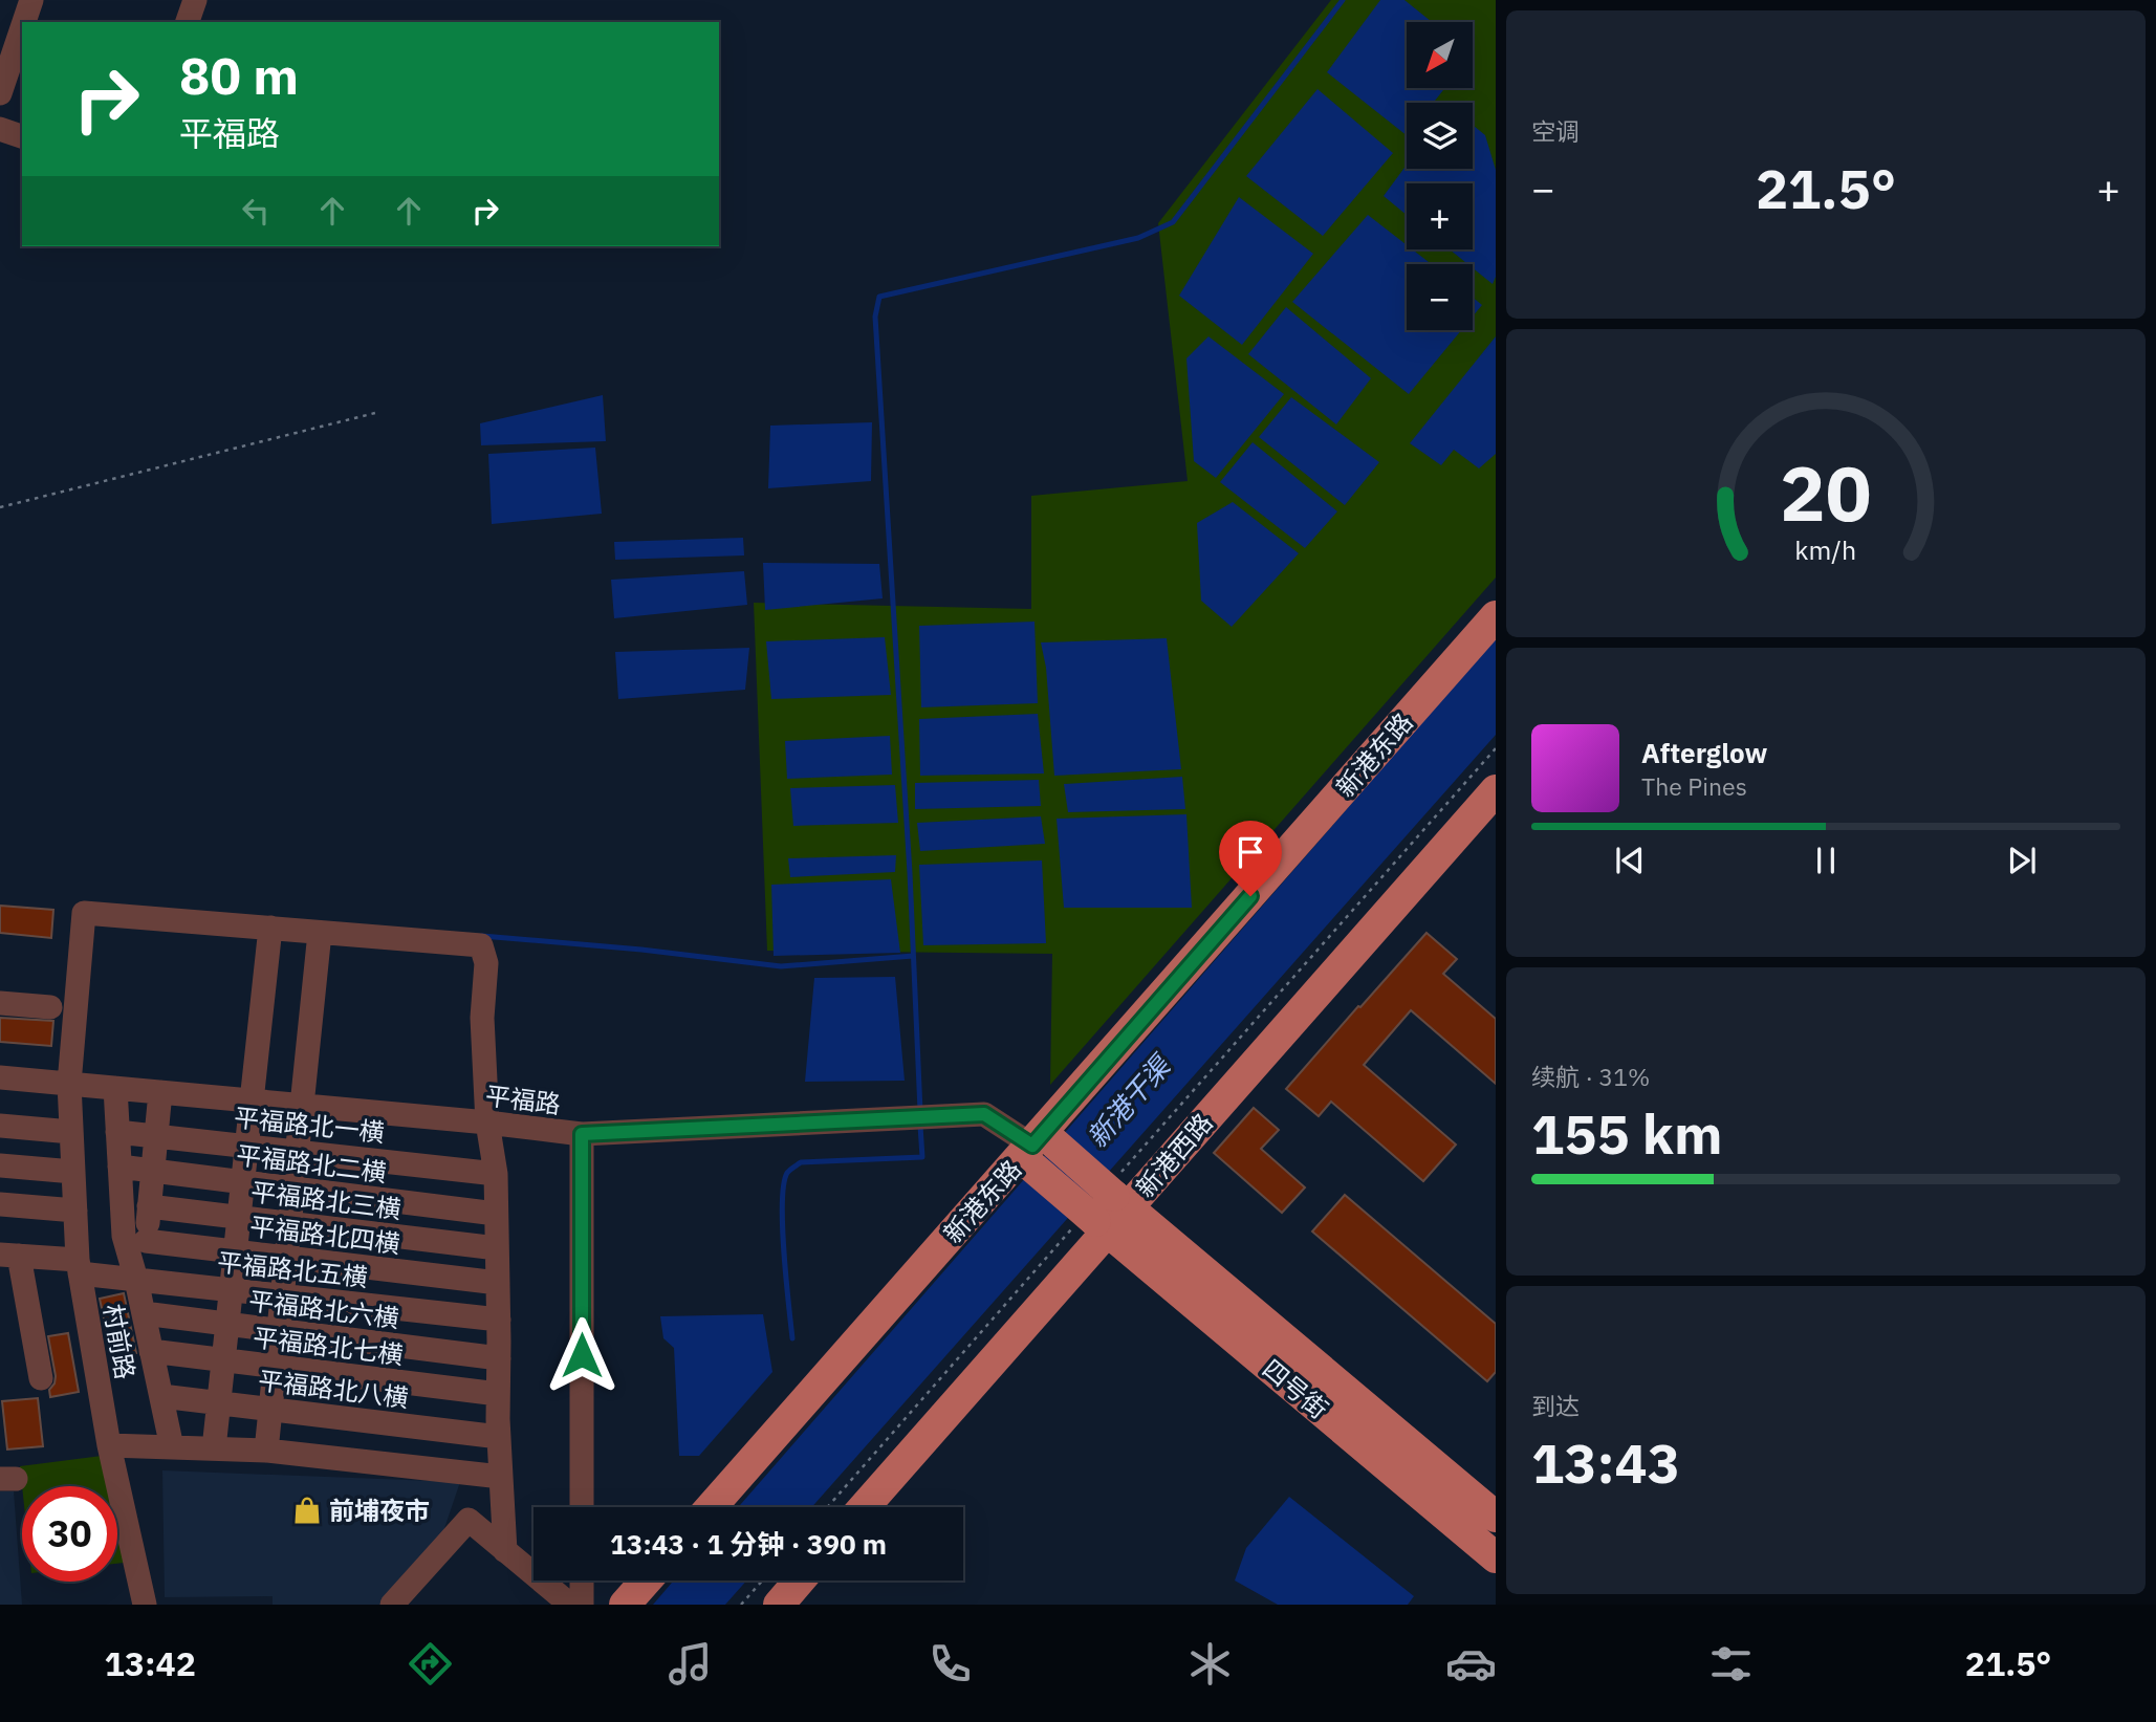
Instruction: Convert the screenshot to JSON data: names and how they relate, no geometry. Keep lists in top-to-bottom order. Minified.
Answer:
{"streets":{"main road":["新港东路","新港西路","四号街"],"street":["平福路","平福路北一横","平福路北二横","平福路北三横","平福路北四横","平福路北五横","平福路北六横","村前路","平福路北七横","平福路北八横"]},"crossings":[["新港东路","平福路"],["新港东路","四号街"],["平福路","村前路"],["平福路","四号街"],["平福路北五横","村前路"]],"water":["新港干渠"],"places":{"shop":["前埔夜市"]},"north":"bottom left","page":{"tile":["空调",["续航 · 31%","155 km"],["到达","13:43"]],"map_buttons":["+","−"],"turn":["80 m","平福路"],"heat":["−","21.5°","+"],"song":["Afterglow","The Pines"],"limit":"30","trip":"13:43 · 1 分钟 · 390 m","tabs":["13:42","21.5°"],"gauge":["20","km/h"]}}
